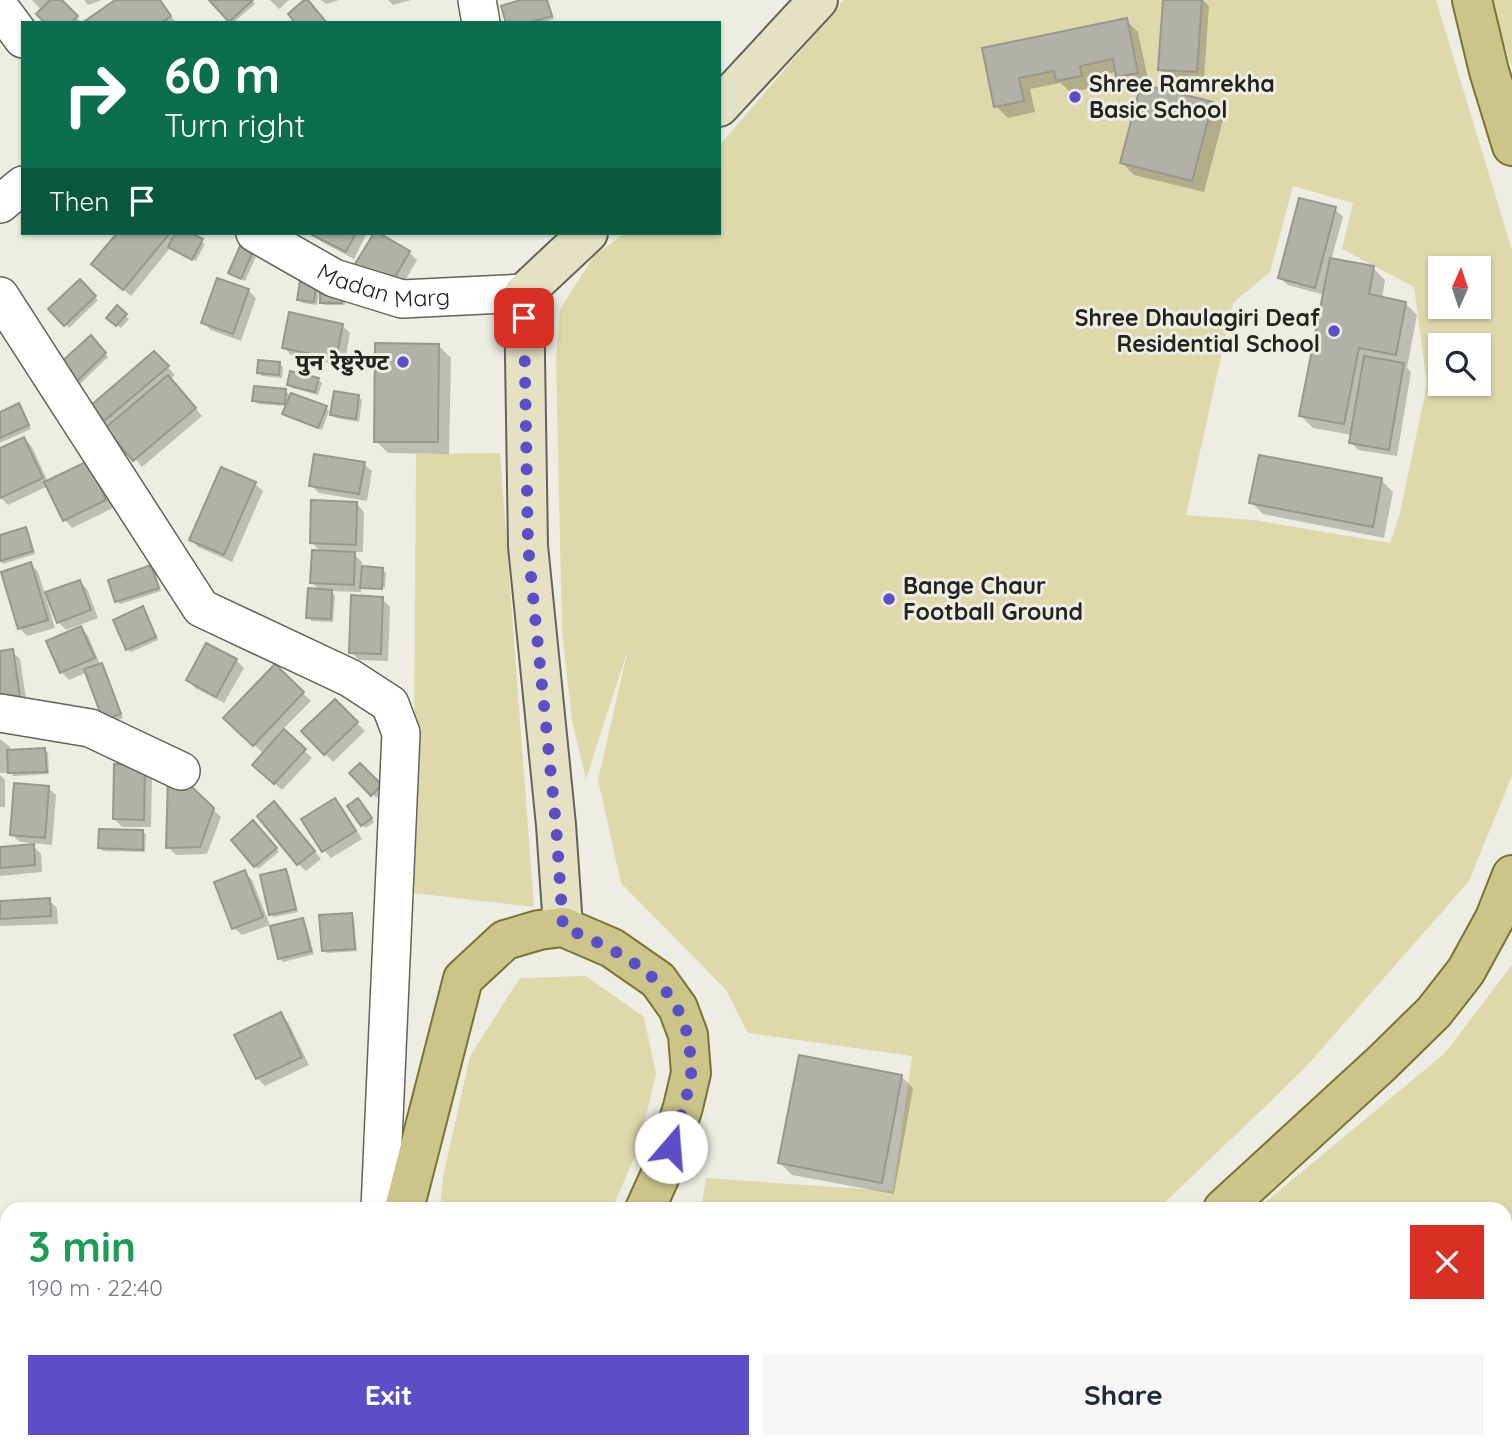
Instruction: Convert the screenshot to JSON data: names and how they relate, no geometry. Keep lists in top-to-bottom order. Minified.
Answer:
{"streets":{"street":["Madan Marg"]},"places":["Shree Ramrekha Basic School","Shree Dhaulagiri Deaf Residential School","पुन रेष्टुरेण्ट","Bange Chaur Football Ground"],"north":"top","page":{"turn":["60 m","Turn right"],"then":"Then","heading":["3 min","190 m · 22:40"],"buttons":["Exit","Share"]}}
